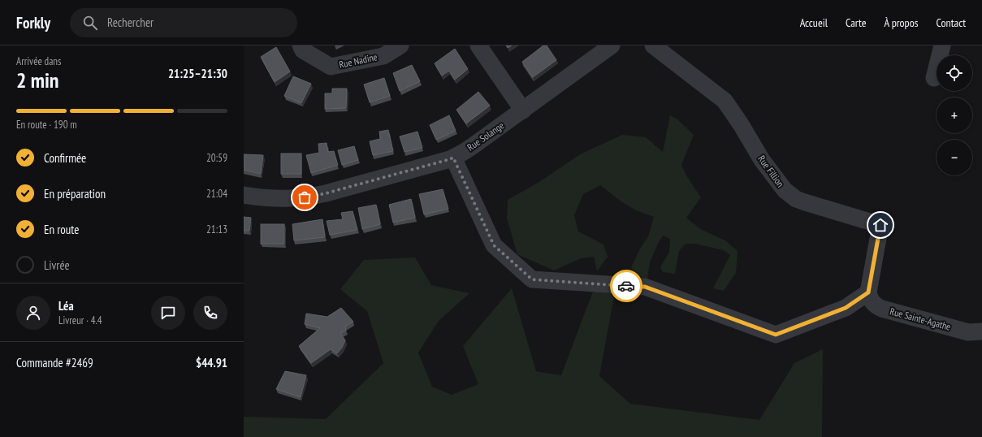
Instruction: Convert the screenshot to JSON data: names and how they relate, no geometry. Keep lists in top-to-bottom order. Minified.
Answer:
{"streets":{"street":["Rue Nadine","Rue Solange","Rue Fillion","Rue Sainte-Agathe"]},"crossings":[["Rue Fillion","Rue Sainte-Agathe"]],"page":{"header":"Forkly","search":"Rechercher","nav":["Accueil","Carte","À propos","Contact"],"heading":["2 min","Arrivée dans","21:25–21:30"],"panel":["Léa","Livreur · 4.4","Commande #2469","$44.91"],"map_buttons":["+","−"],"bar":"En route · 190 m","list":[["Confirmée","20:59"],["En préparation","21:04"],["En route","21:13"],"Livrée"]}}
